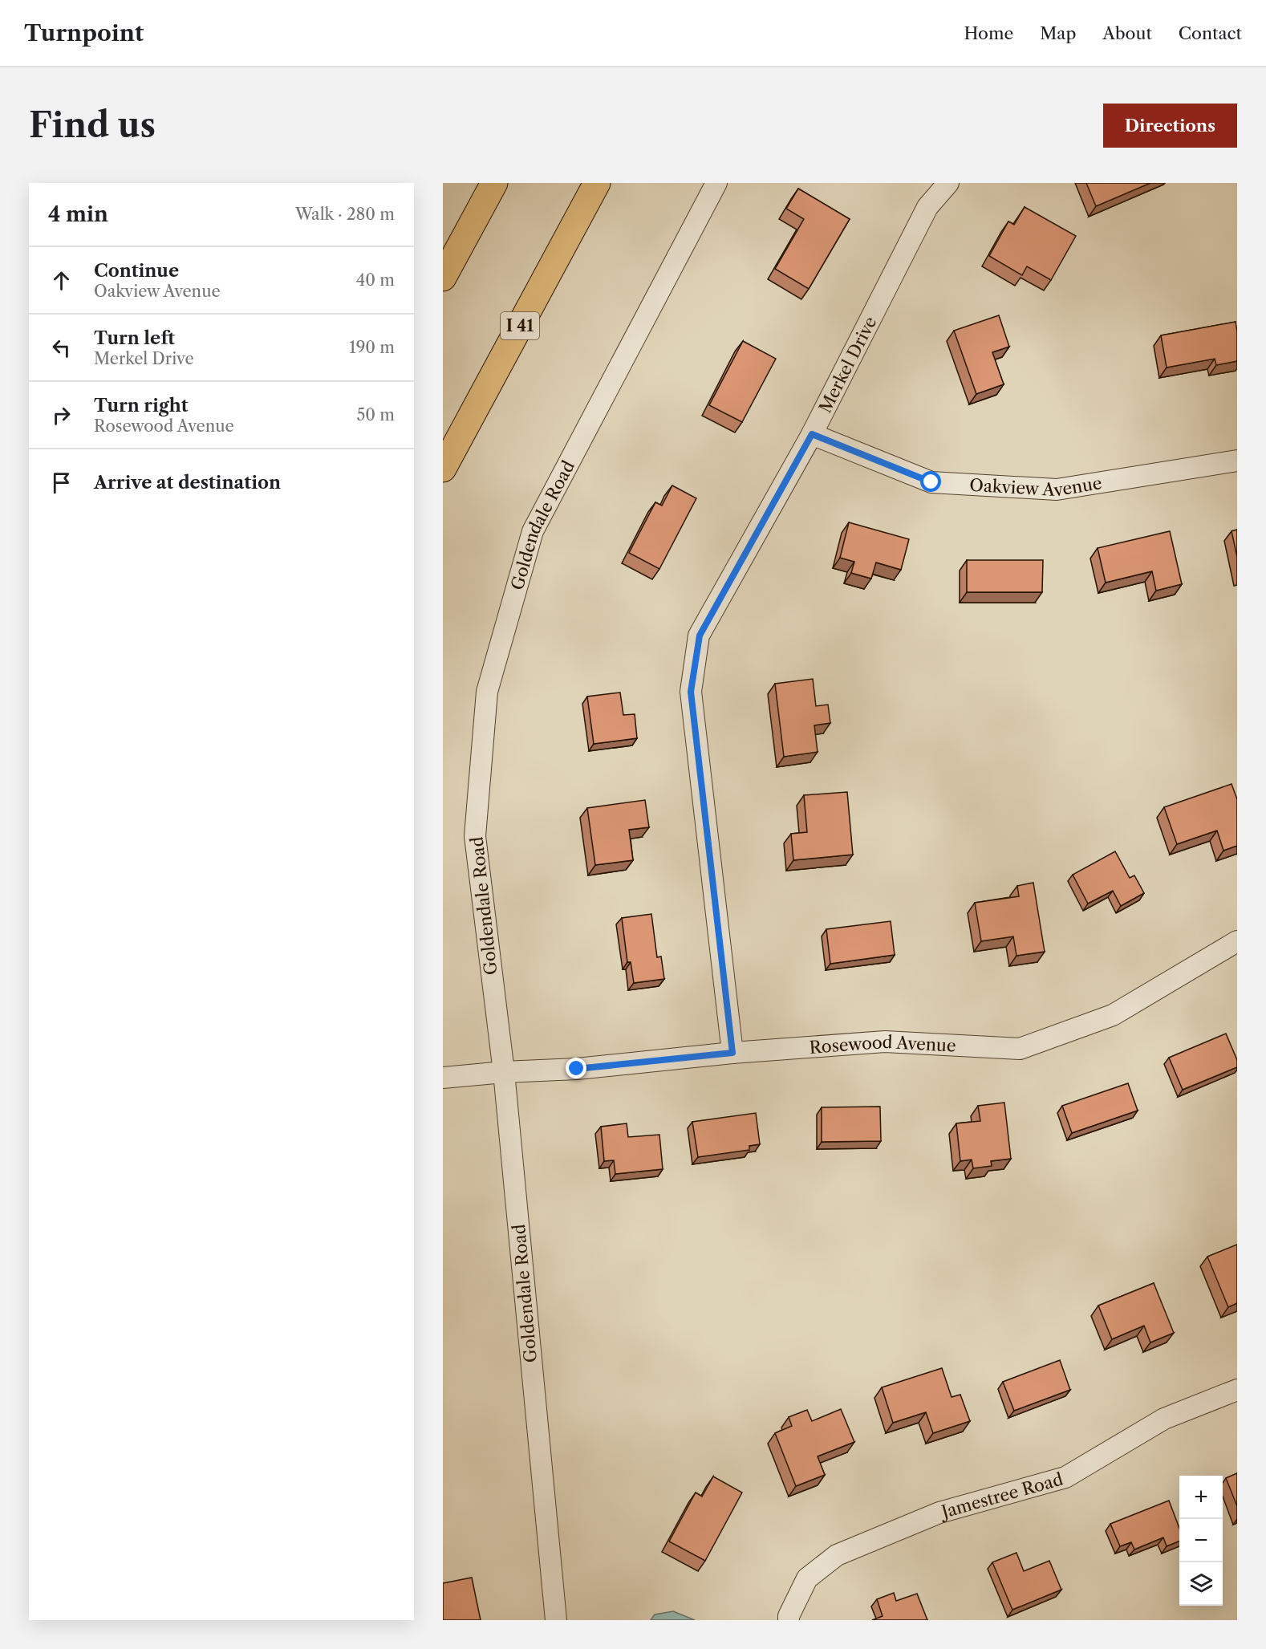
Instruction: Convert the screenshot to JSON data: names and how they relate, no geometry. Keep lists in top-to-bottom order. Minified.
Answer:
{"streets":{"highway":["I 41"],"street":["Merkel Drive","Oakview Avenue","Goldendale Road","Rosewood Avenue","Jamestree Road"]},"crossings":[["Merkel Drive","Oakview Avenue"],["Merkel Drive","Rosewood Avenue"],["Goldendale Road","Rosewood Avenue"]],"page":{"header":"Turnpoint","nav":["Home","Map","About","Contact"],"buttons":"Directions","title":"Find us","heading":["4 min","Walk · 280 m"],"list":[["Continue","Oakview Avenue","40 m"],["Turn left","Merkel Drive","190 m"],["Turn right","Rosewood Avenue","50 m"],"Arrive at destination"],"map_buttons":["+","−"]}}
